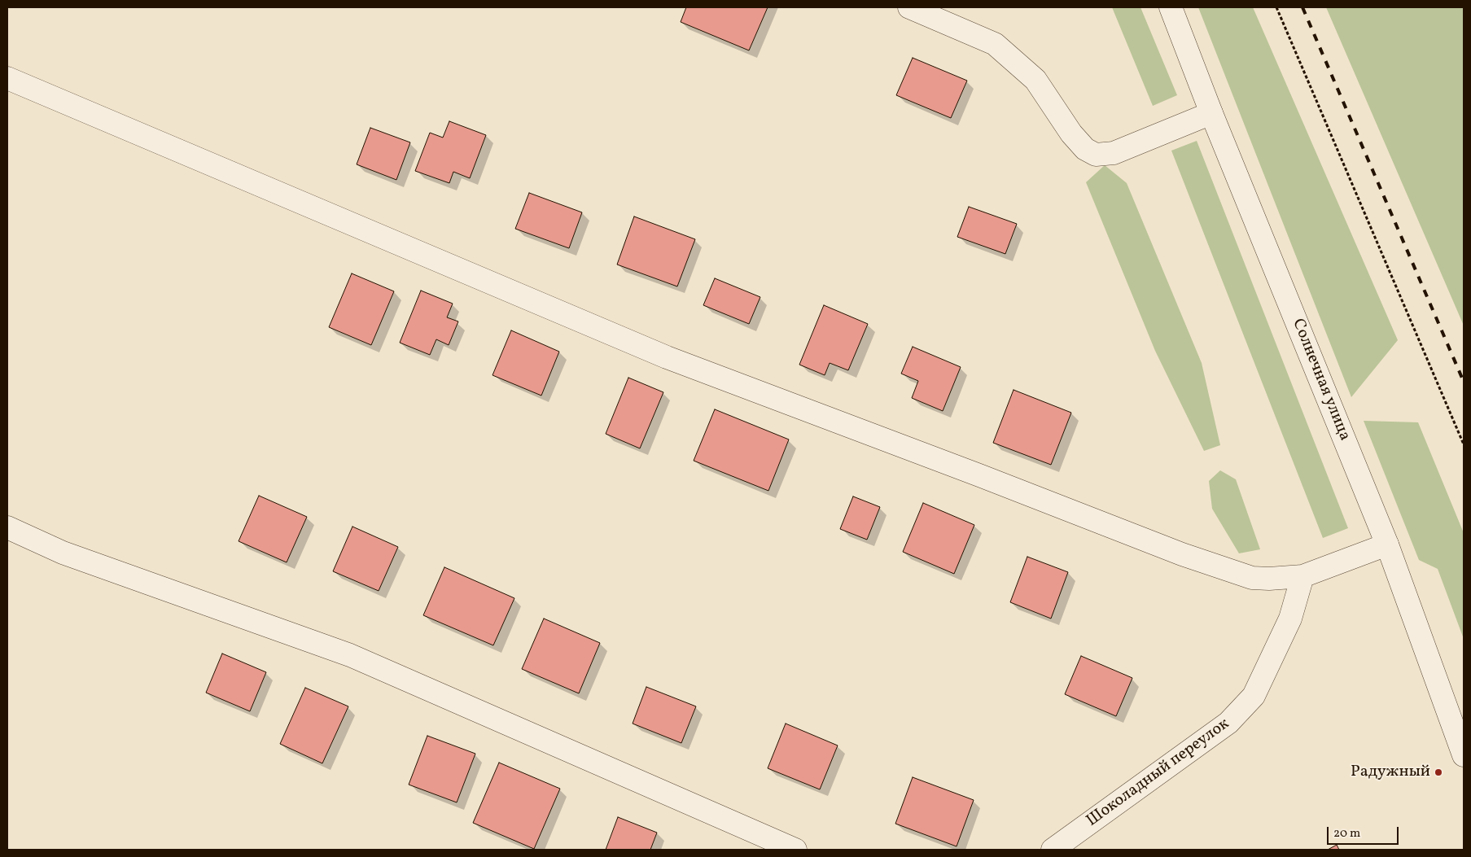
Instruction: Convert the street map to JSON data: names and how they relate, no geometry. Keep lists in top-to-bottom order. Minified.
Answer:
{"streets":{"street":["Солнечная улица","Шоколадный переулок"]},"places":["Радужный"],"scale_bar":"20 m"}
